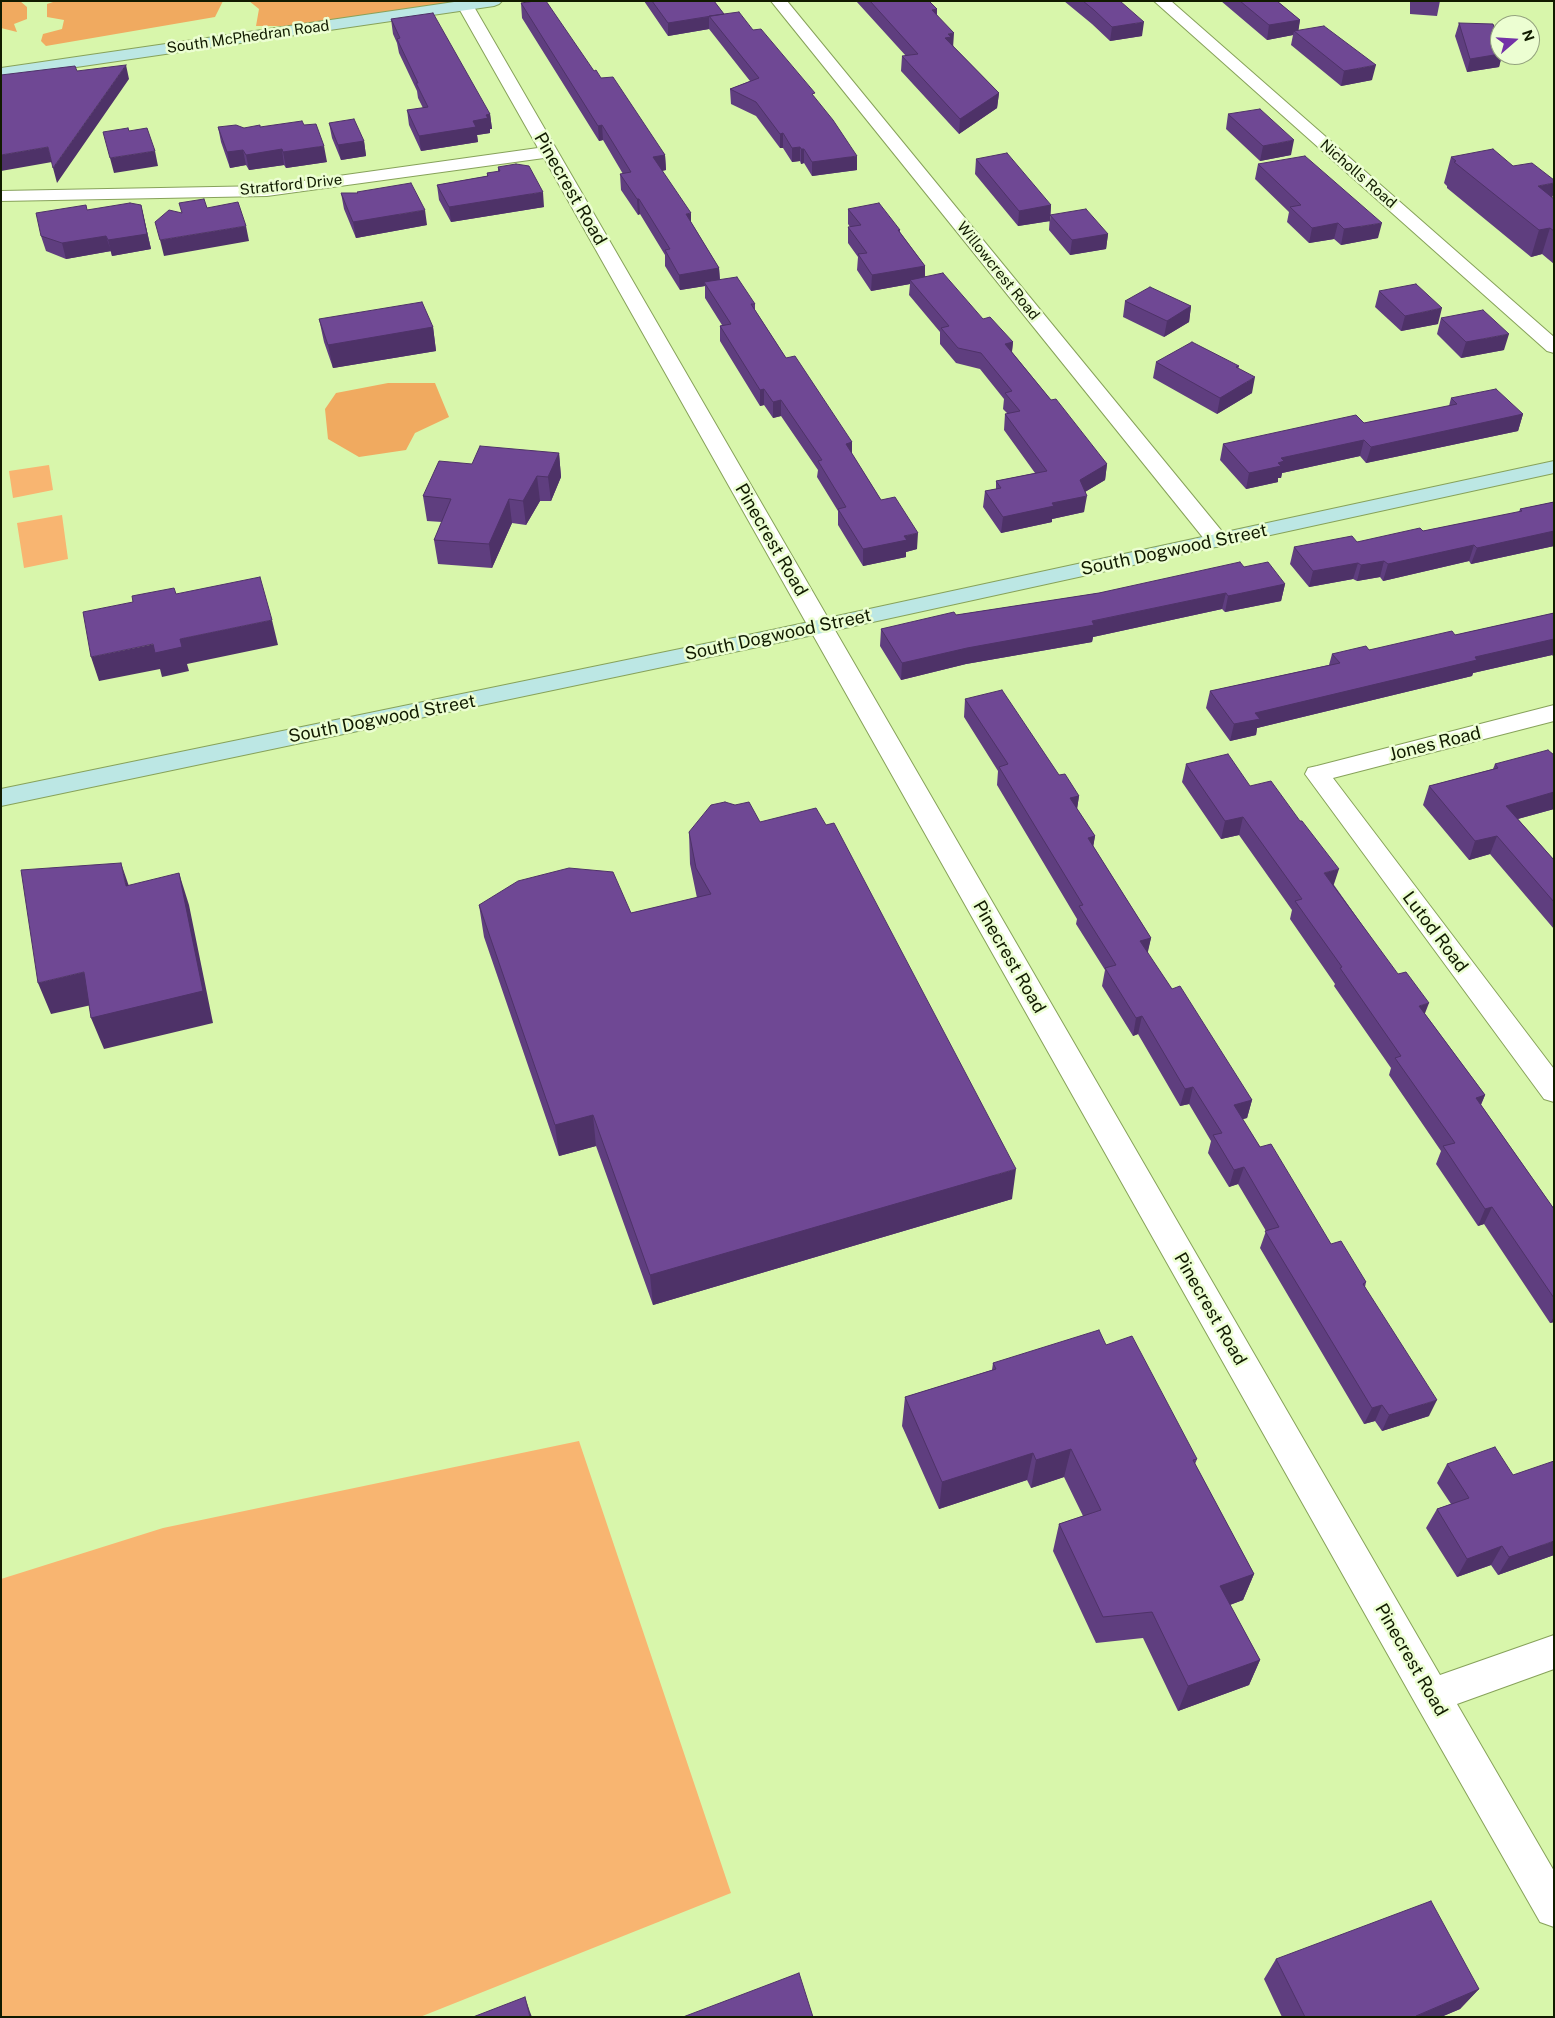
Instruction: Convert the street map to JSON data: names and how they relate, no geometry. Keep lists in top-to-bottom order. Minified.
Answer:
{"streets":{"main road":["South McPhedran Road","South Dogwood Street"],"street":["Nicholls Road","Stratford Drive","Pinecrest Road","Willowcrest Road","Jones Road","Lutod Road"]},"crossings":[["South McPhedran Road","Pinecrest Road"],["Stratford Drive","Pinecrest Road"],["Pinecrest Road","South Dogwood Street"],["Willowcrest Road","South Dogwood Street"],["Jones Road","Lutod Road"]],"north":"right"}
